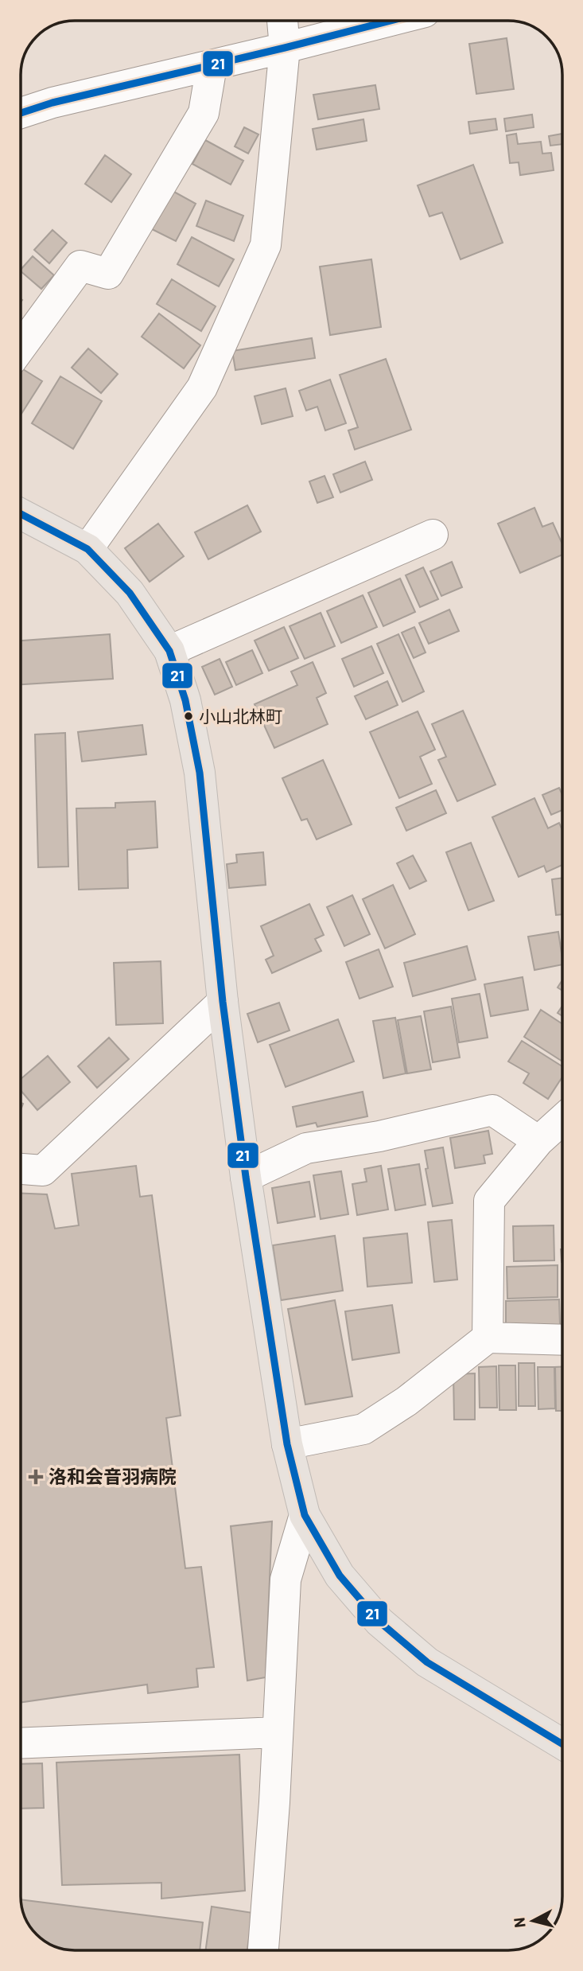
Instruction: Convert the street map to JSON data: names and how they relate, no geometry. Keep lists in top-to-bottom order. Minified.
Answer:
{"places":{"other":["小山北林町"],"health":["洛和会音羽病院"]},"lines":["transit line 21"],"north":"left"}
